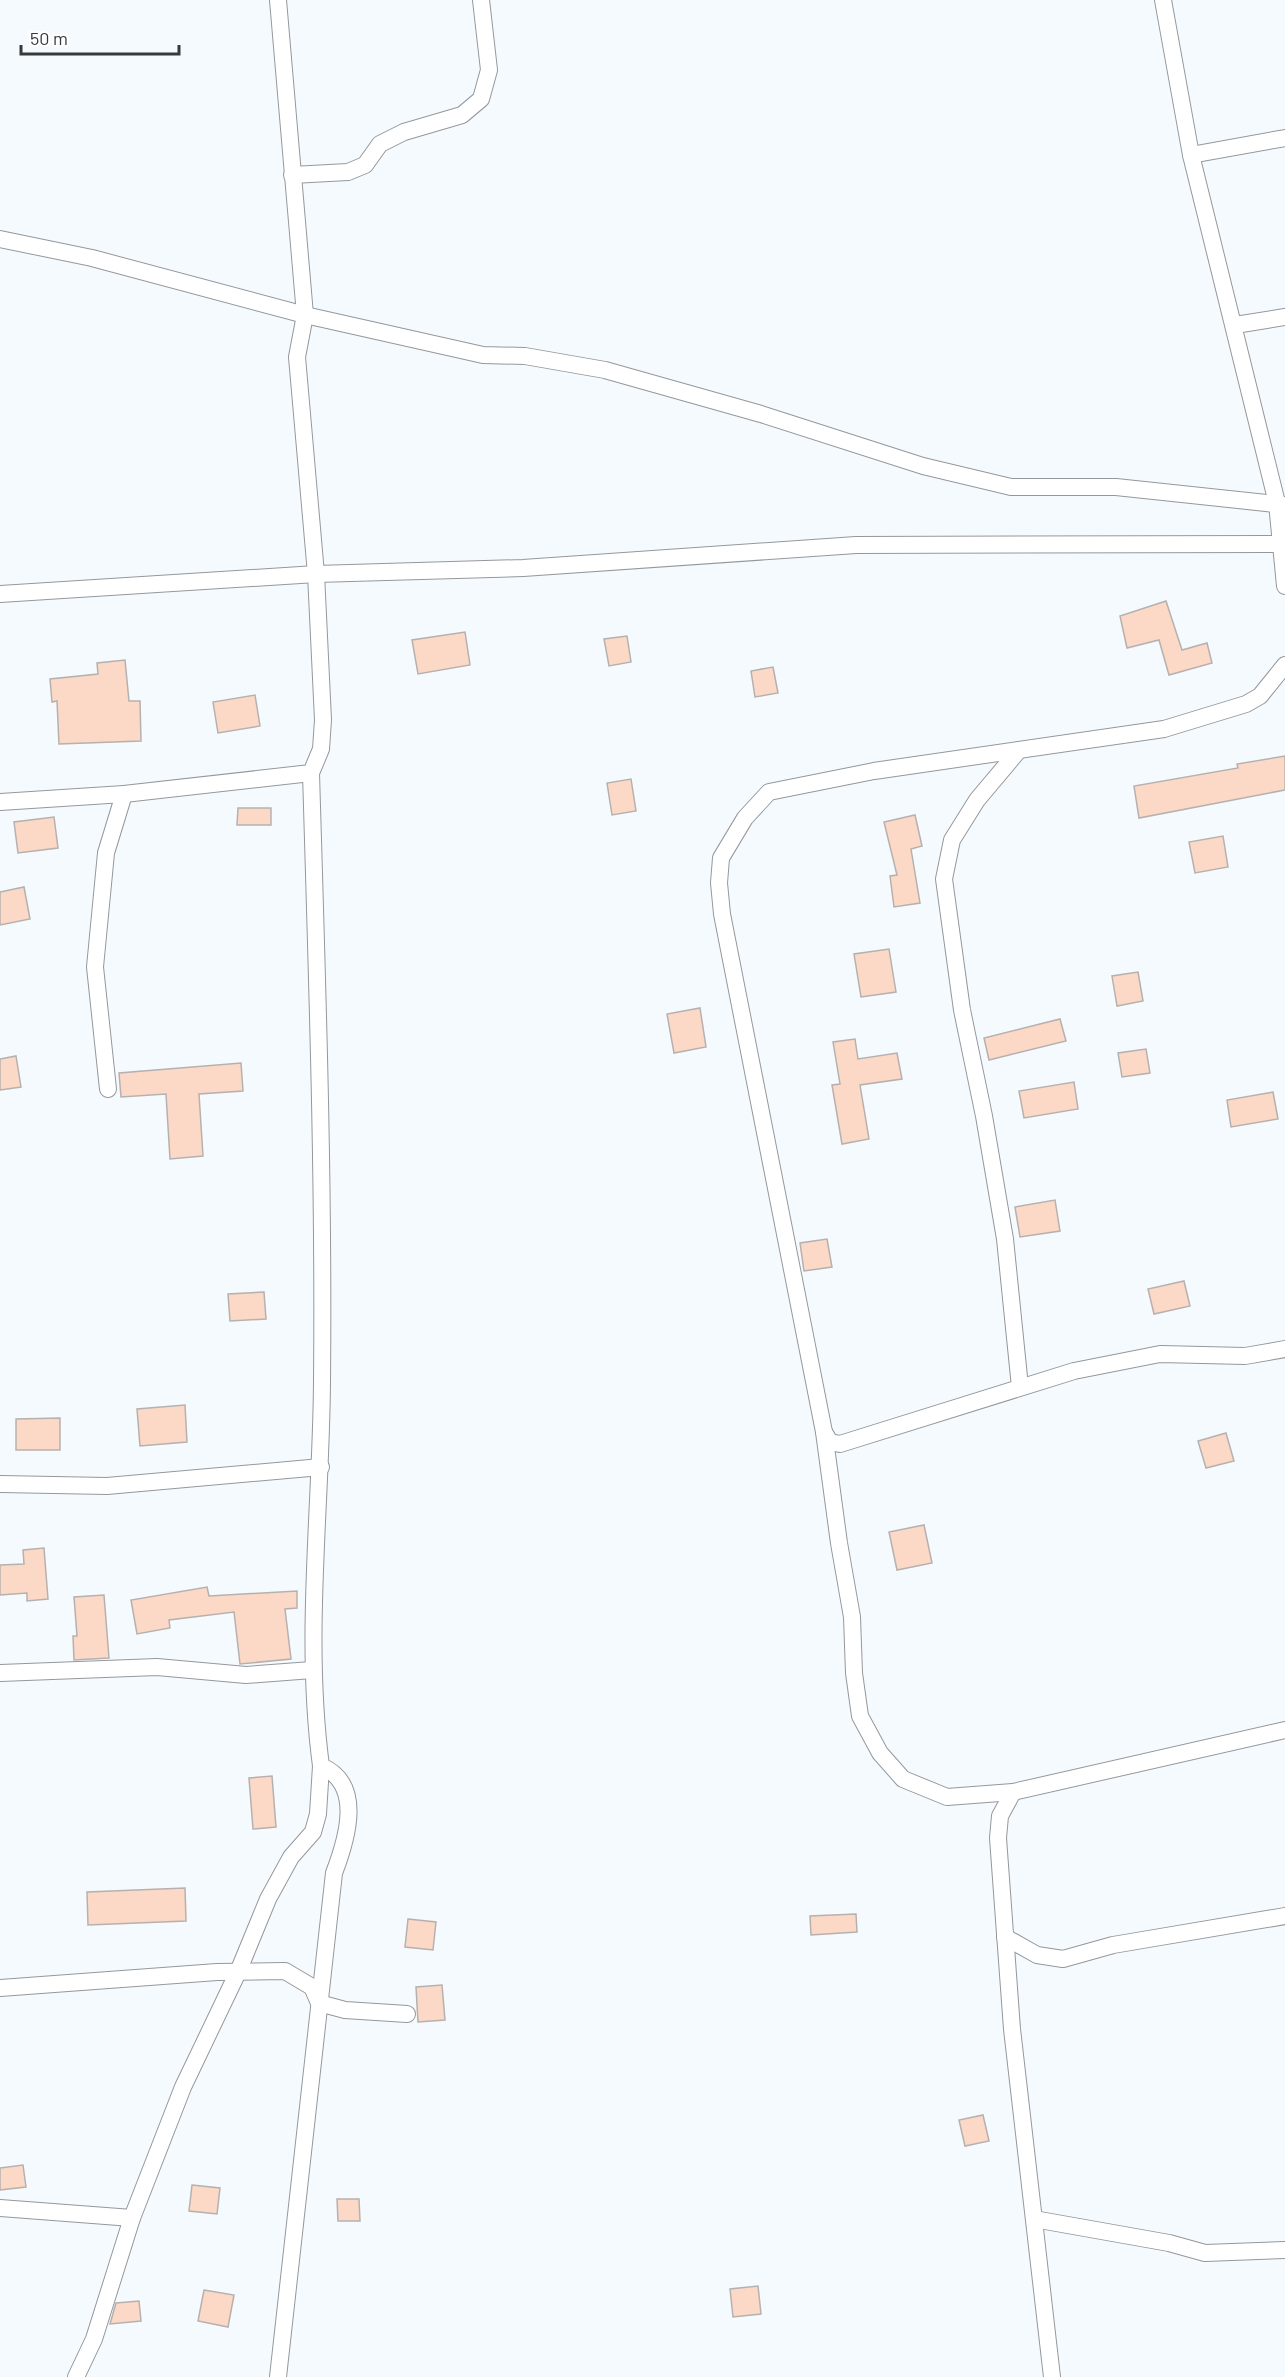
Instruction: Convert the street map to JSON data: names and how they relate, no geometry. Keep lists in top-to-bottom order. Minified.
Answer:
{"scale_bar":"50 m"}
